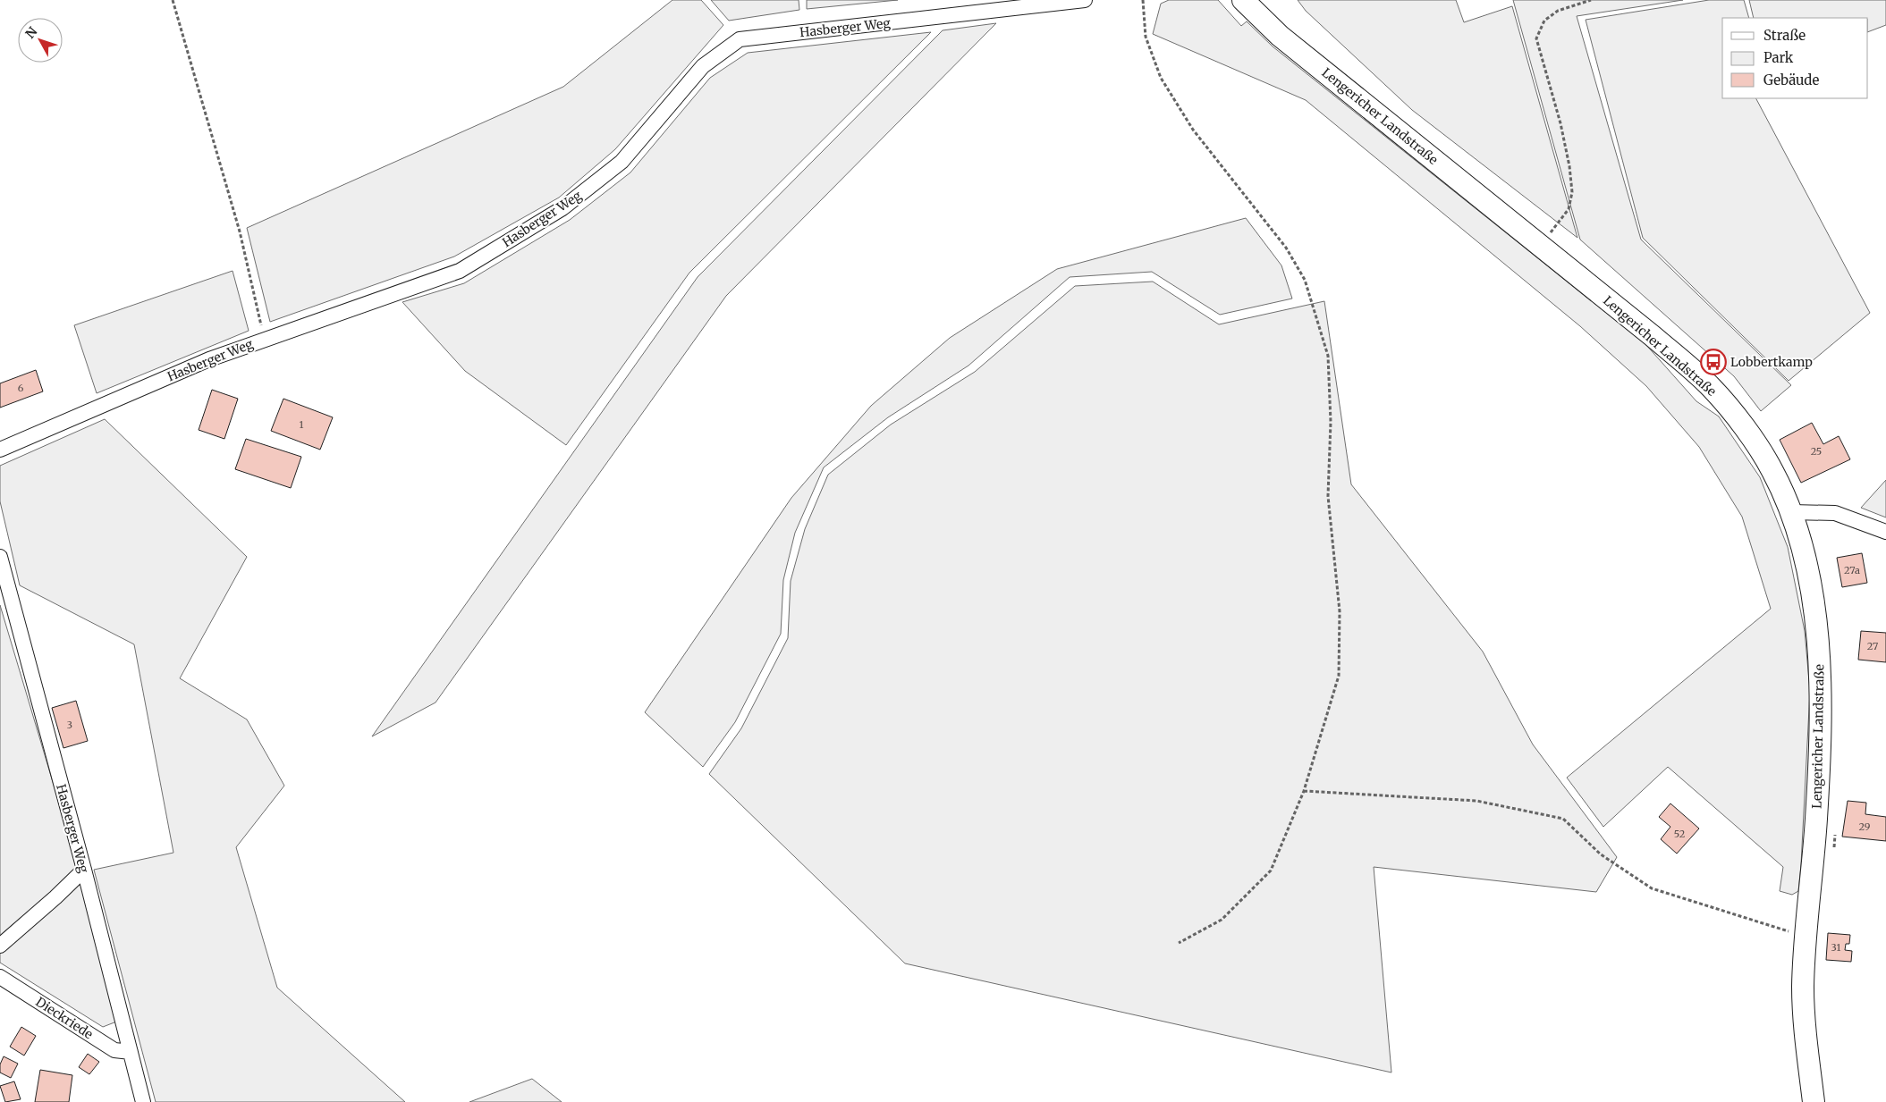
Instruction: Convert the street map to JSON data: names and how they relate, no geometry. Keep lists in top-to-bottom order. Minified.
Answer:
{"streets":{"main road":["Lengericher Landstraße"],"street":["Hasberger Weg","Dieckriede"]},"crossings":[["Hasberger Weg","Dieckriede"]],"places":{"bus stop":["Lobbertkamp"]},"house_numbers":["6","1","25","27a","27","3","29","52","31"],"legend":["Straße","Park","Gebäude"],"north":"top left"}
